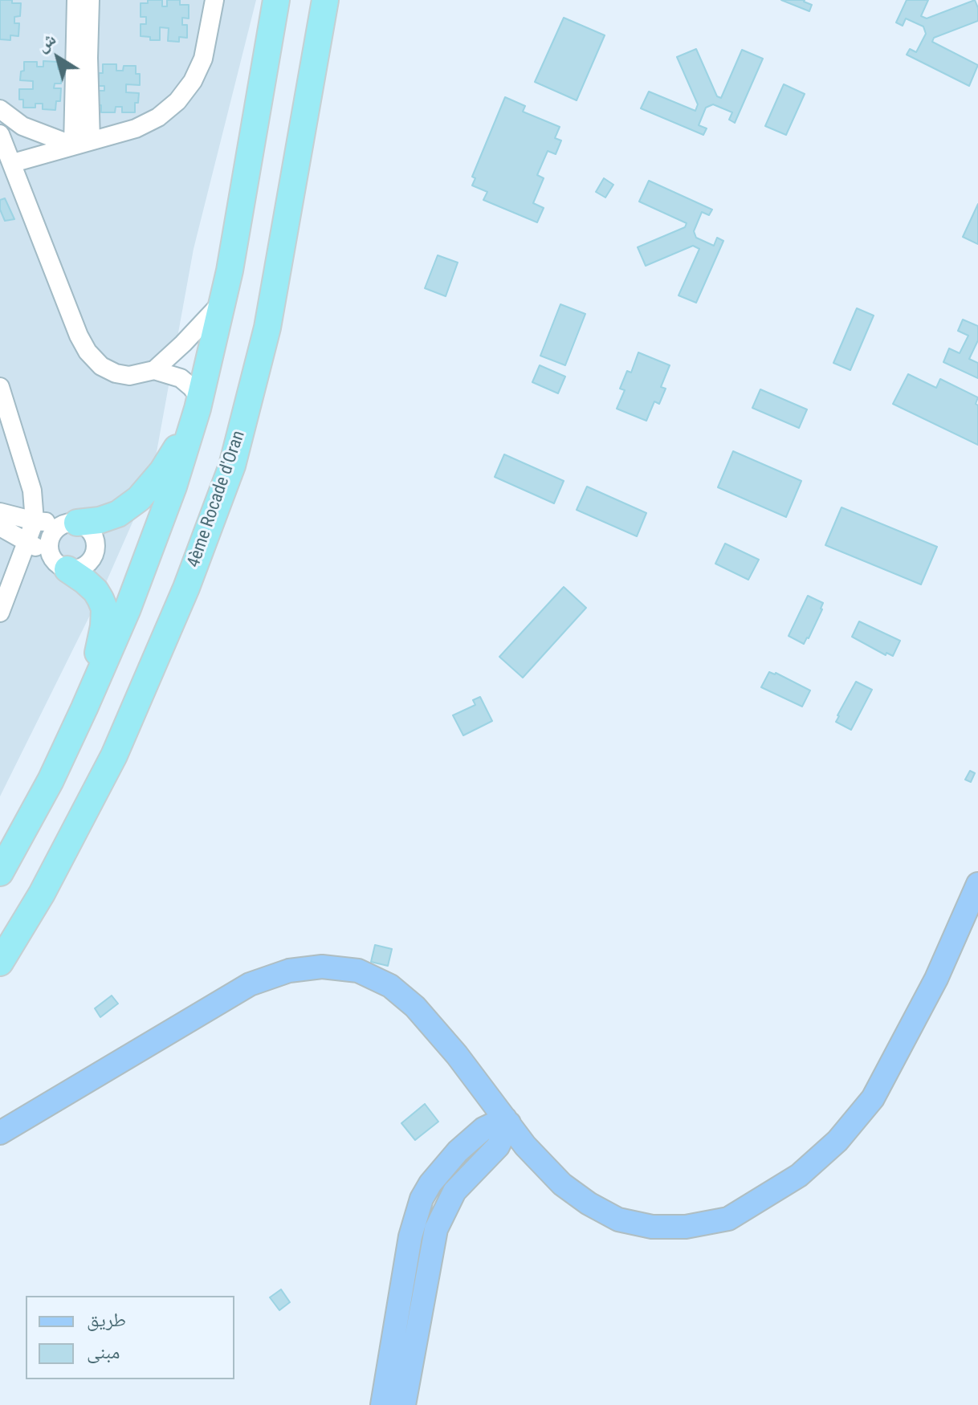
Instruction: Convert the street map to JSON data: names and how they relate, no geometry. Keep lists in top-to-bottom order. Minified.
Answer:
{"streets":{"highway":["4ème Rocade d'Oran"]},"legend":["طريق","مبنى"],"north":"top left"}
